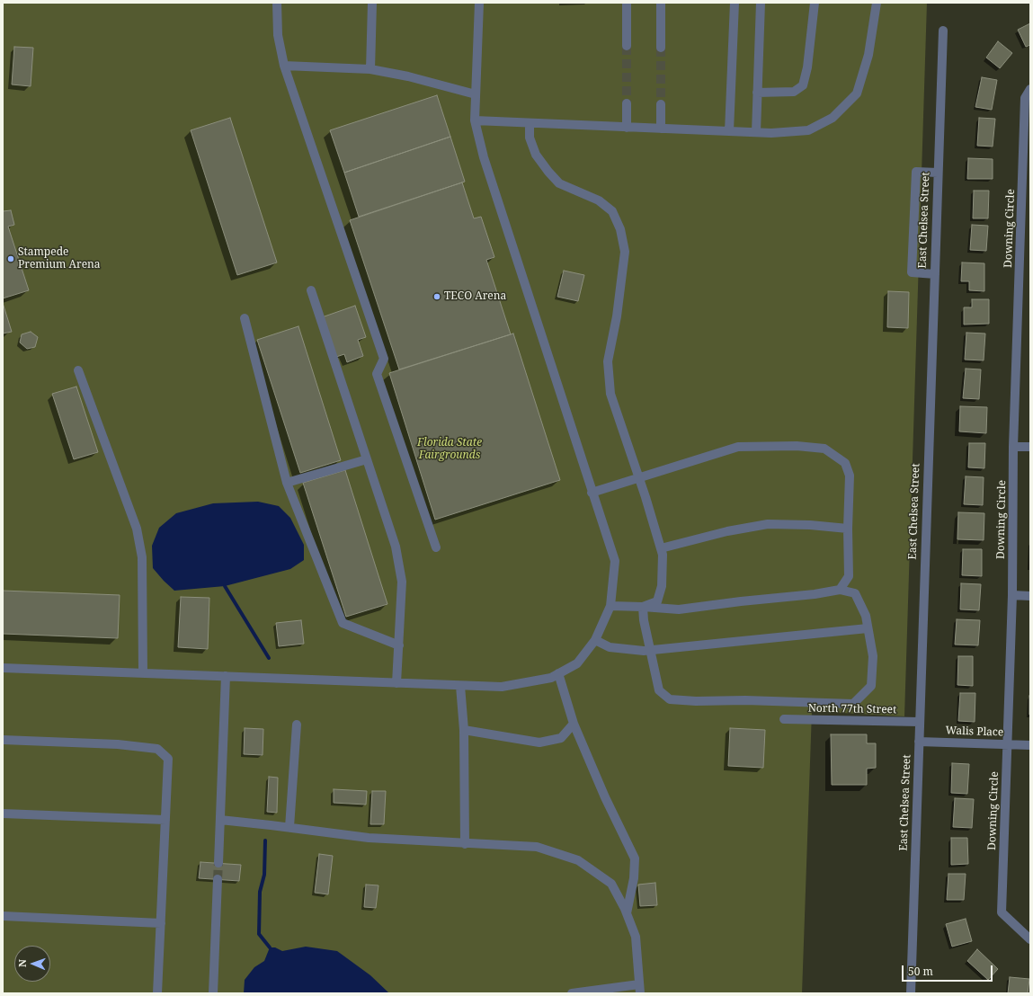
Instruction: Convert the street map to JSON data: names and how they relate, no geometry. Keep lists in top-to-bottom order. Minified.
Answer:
{"streets":{"street":["East Chelsea Street","Downing Circle","North 77th Street","Walis Place"]},"crossings":[["East Chelsea Street","North 77th Street"],["East Chelsea Street","Walis Place"],["Downing Circle","Walis Place"]],"parks":["Florida State Fairgrounds"],"places":["Stampede Premium Arena","TECO Arena"],"scale_bar":"50 m","north":"left"}
